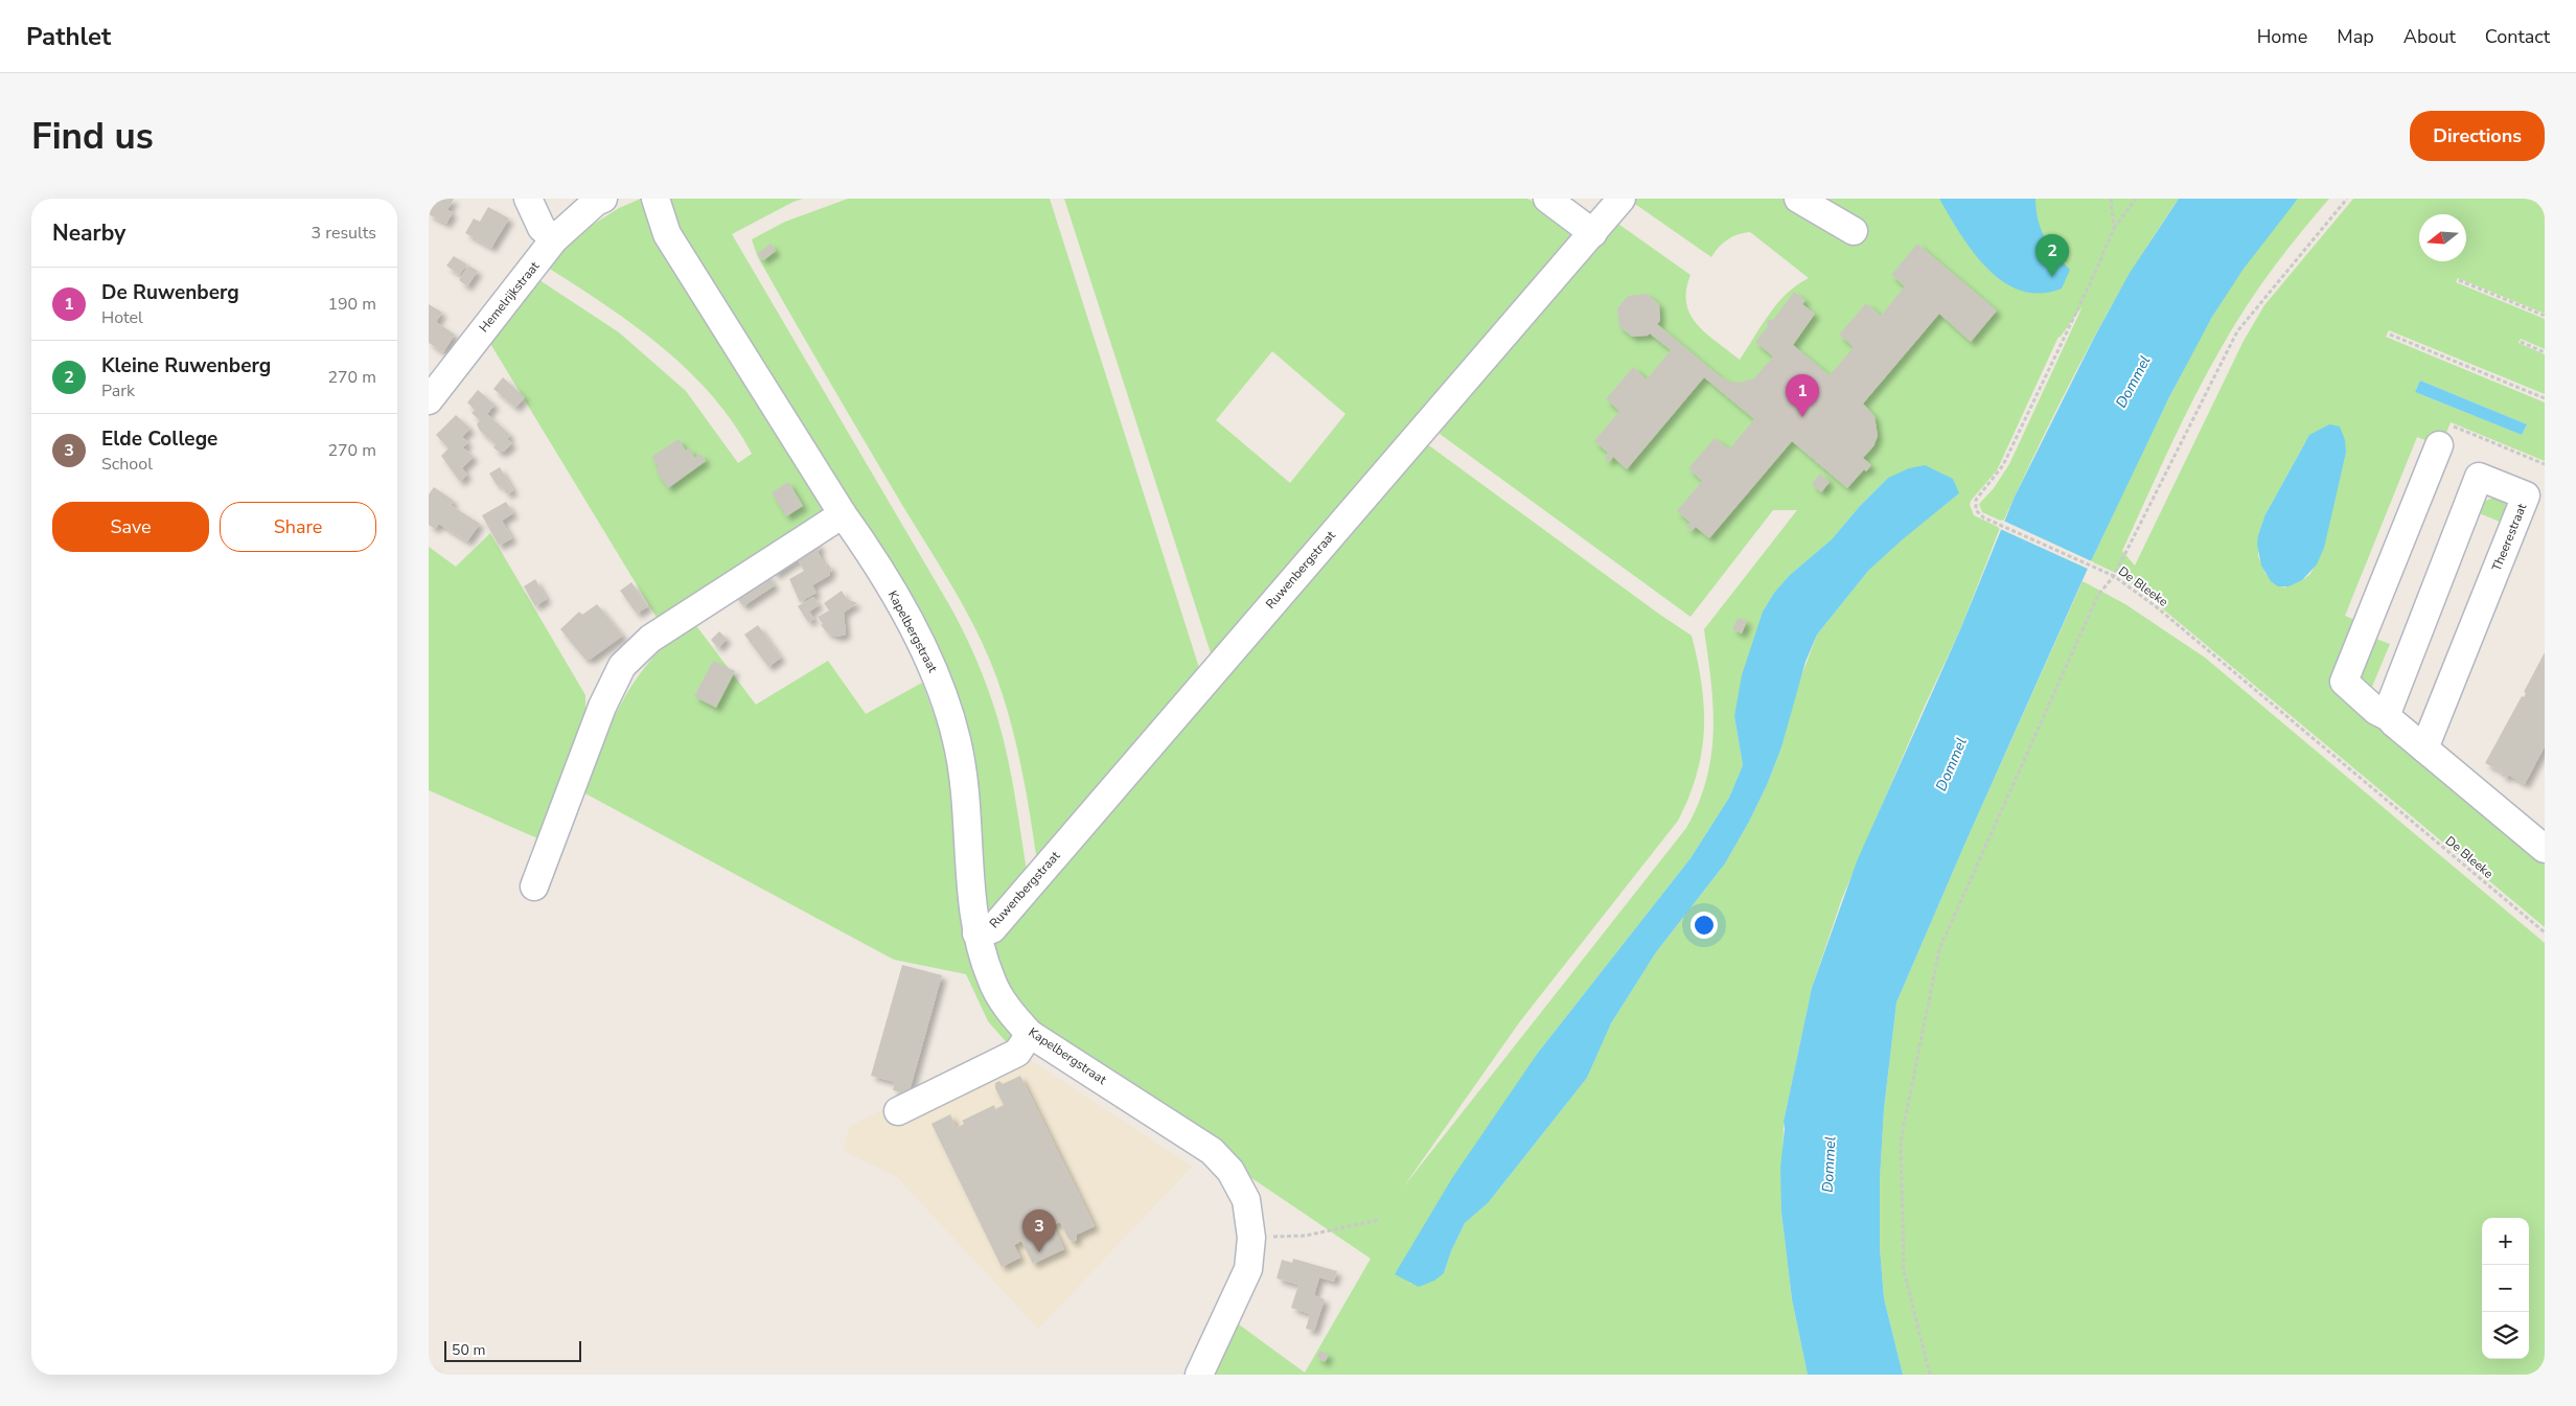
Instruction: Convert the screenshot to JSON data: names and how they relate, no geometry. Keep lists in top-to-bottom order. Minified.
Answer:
{"streets":{"street":["Hemelrijkstraat","Theerestraat","Ruwenbergstraat","Kapelbergstraat"],"path":["De Bleeke"]},"crossings":[["Ruwenbergstraat","Kapelbergstraat"]],"water":["Dommel"],"scale_bar":"50 m","north":"left","page":{"header":"Pathlet","nav":["Home","Map","About","Contact"],"buttons":["Directions",["Save","Share"]],"title":"Find us","heading":["Nearby","3 results"],"pins":["2","1","3"],"list":[{"mark":"1","name":"De Ruwenberg","note":"Hotel","value":"190 m"},{"mark":"2","name":"Kleine Ruwenberg","note":"Park","value":"270 m"},{"mark":"3","name":"Elde College","note":"School","value":"270 m"}],"map_buttons":["+","−"],"scale":"50 m"}}
